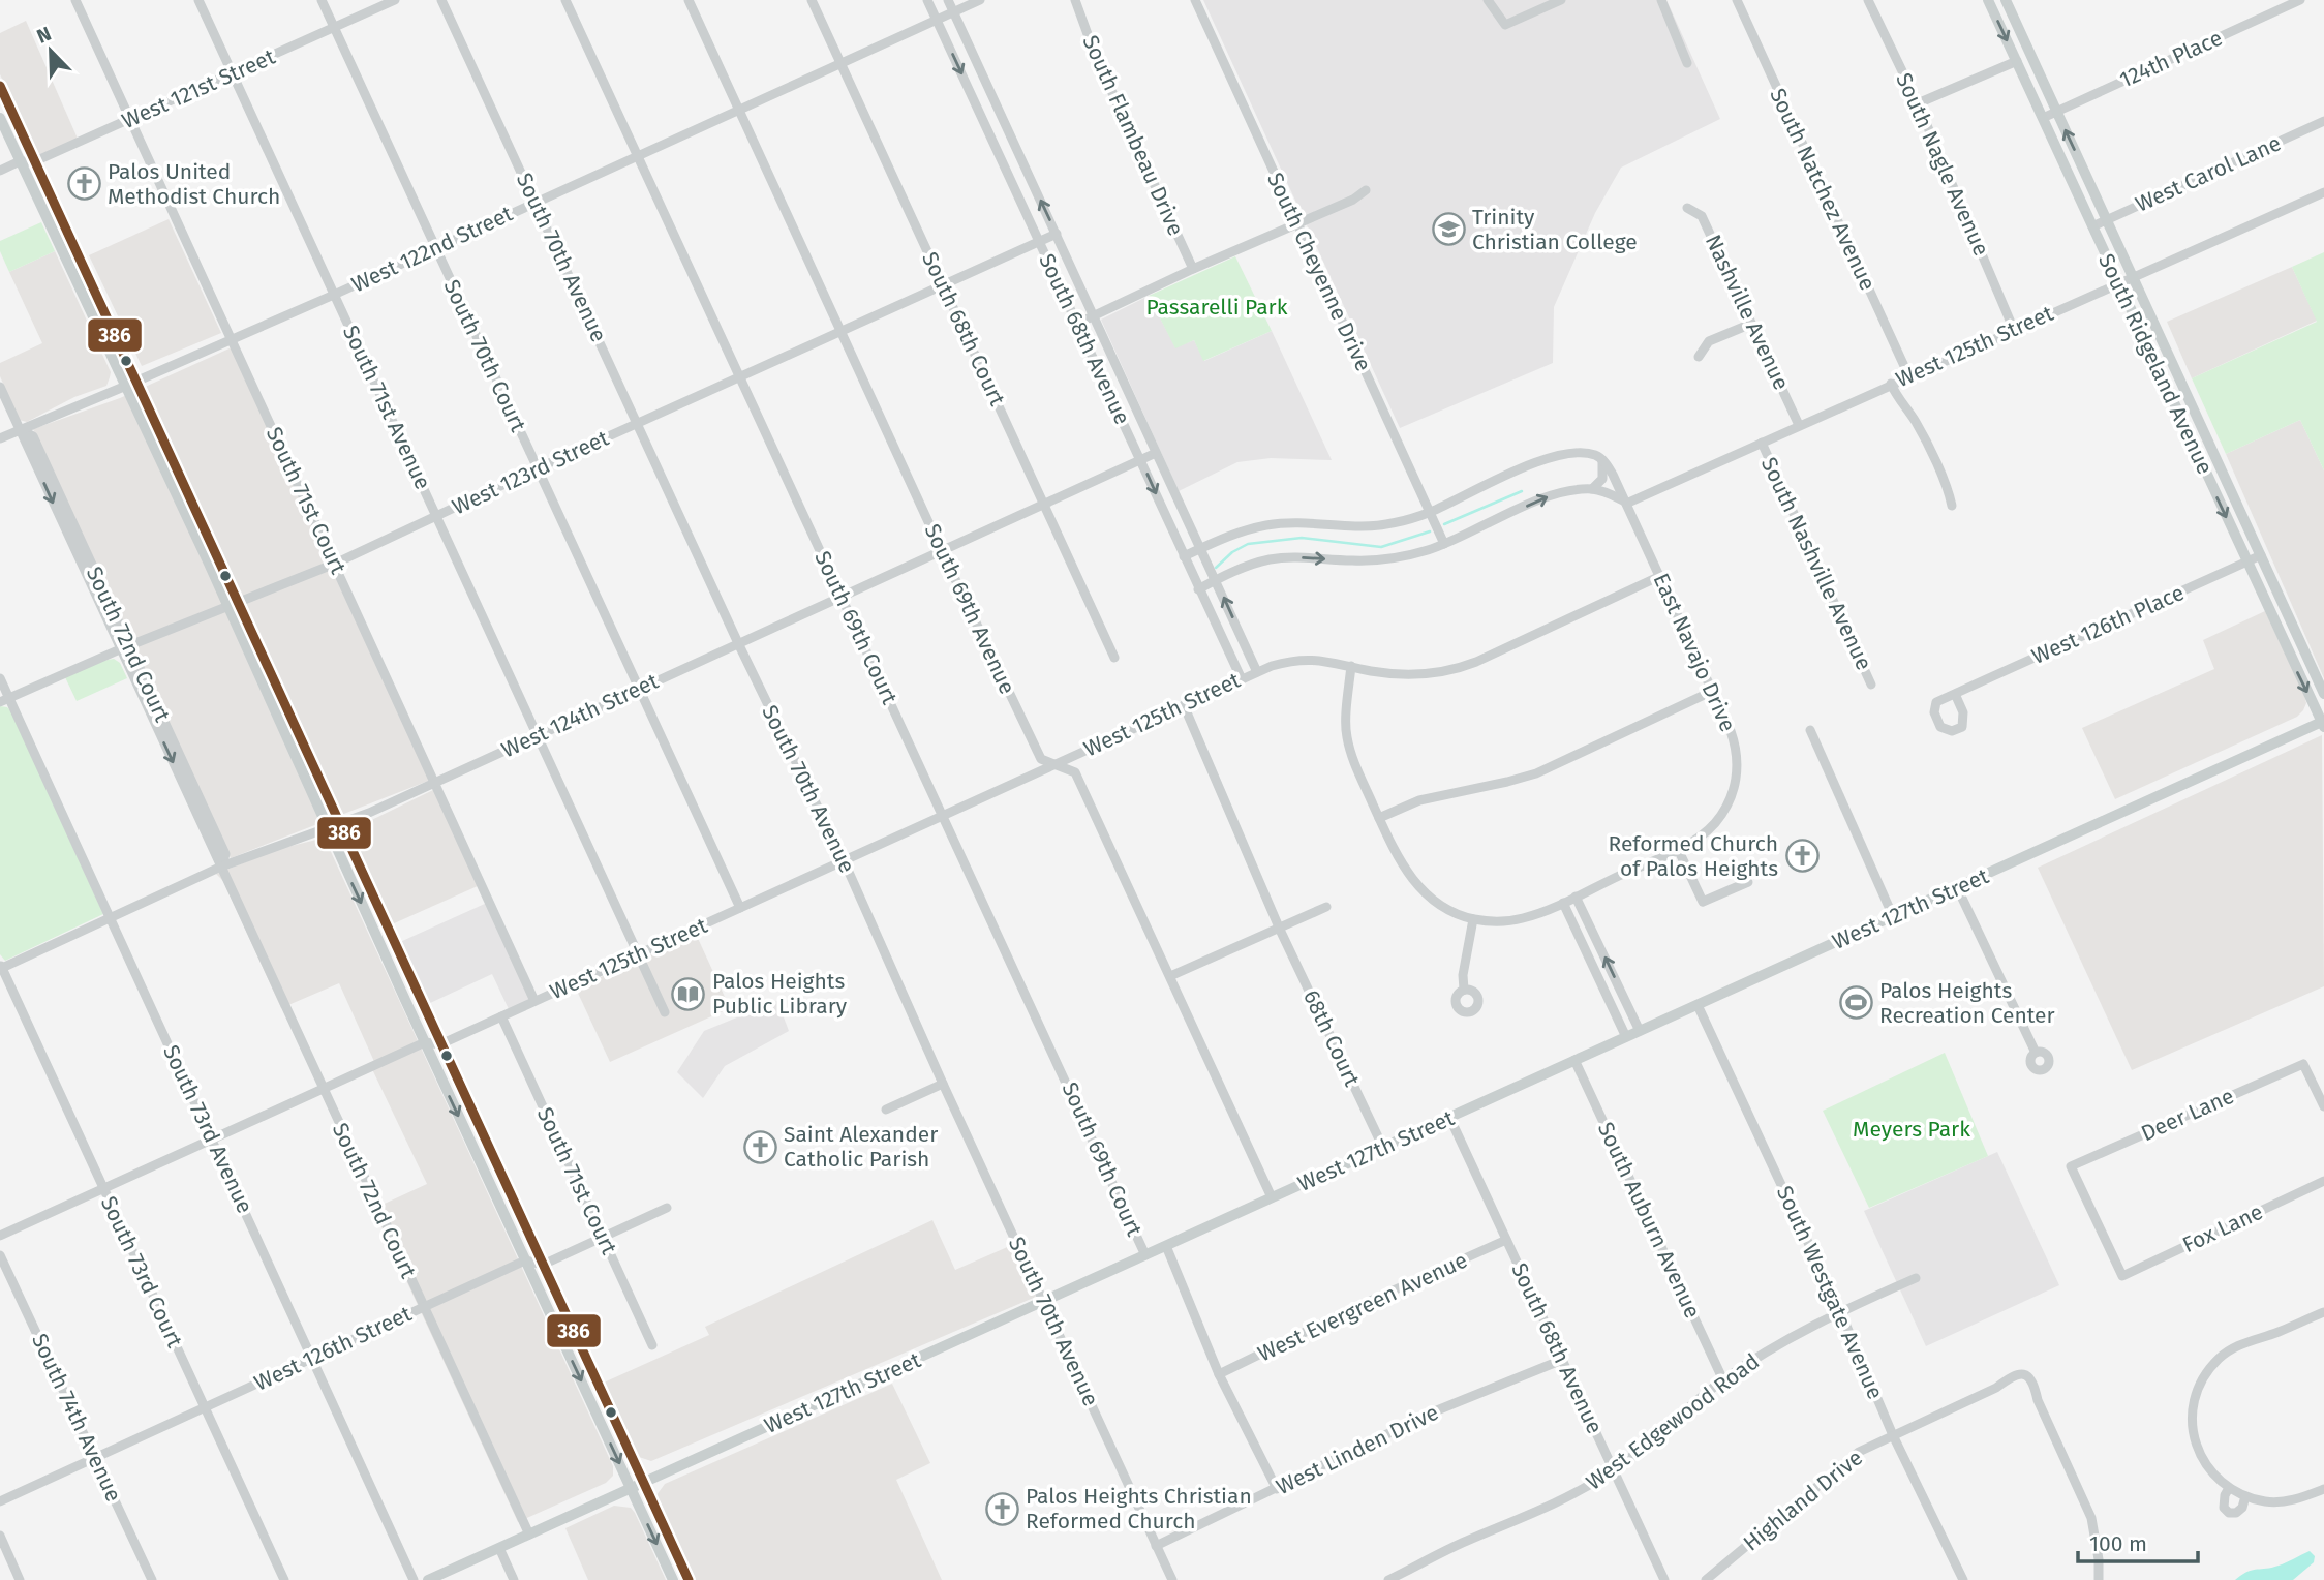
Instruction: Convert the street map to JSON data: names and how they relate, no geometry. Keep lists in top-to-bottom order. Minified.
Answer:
{"streets":{"main road":["South Ridgeland Avenue","West 127th Street"],"street":["124th Place","West 121st Street","South Flambeau Drive","South Nagle Avenue","West Carol Lane","South Natchez Avenue","West 122nd Street","South 70th Avenue","South Cheyenne Drive","Nashville Avenue","South 68th Court","South 68th Avenue","West 125th Street","South 70th Court","South 71st Avenue","West 123rd Street","South 71st Court","South Nashville Avenue","South 69th Avenue","West 126th Place","South 69th Court","South 72nd Court","East Navajo Drive","West 124th Street","68th Court","Deer Lane","South 73rd Avenue","South Auburn Avenue","Fox Lane","South 73rd Court","South Westgate Avenue","West Evergreen Avenue","West 126th Street","South 74th Avenue","West Edgewood Road","West Linden Drive","Highland Drive"]},"crossings":[["124th Place","South Ridgeland Avenue"],["West 121st Street","South 70th Court"],["West 121st Street","South 71st Avenue"],["West 121st Street","South 71st Court"],["South Nagle Avenue","West 125th Street"],["West Carol Lane","South Ridgeland Avenue"],["South Natchez Avenue","West 125th Street"],["West 122nd Street","South 70th Avenue"],["West 122nd Street","South 68th Court"],["West 122nd Street","South 68th Avenue"],["West 122nd Street","South 70th Court"],["West 122nd Street","South 71st Avenue"],["West 122nd Street","South 71st Court"],["West 122nd Street","South 69th Avenue"],["West 122nd Street","South 69th Court"],["West 122nd Street","South 72nd Court"],["South 70th Avenue","West 125th Street"],["South 70th Avenue","West 123rd Street"],["South 70th Avenue","West 124th Street"],["South 70th Avenue","West 127th Street"],["South 70th Avenue","West Linden Drive"],["Nashville Avenue","West 125th Street"],["South 68th Court","West 123rd Street"],["South 68th Court","West 124th Street"],["South 68th Avenue","West 125th Street"],["South 68th Avenue","West 123rd Street"],["South 68th Avenue","West 124th Street"],["South 68th Avenue","West 127th Street"],["South 68th Avenue","West Evergreen Avenue"],["South 68th Avenue","West Edgewood Road"],["South 68th Avenue","West Linden Drive"],["West 125th Street","South 70th Court"],["West 125th Street","South Ridgeland Avenue"],["West 125th Street","South 71st Avenue"],["West 125th Street","South 71st Court"],["West 125th Street","South Nashville Avenue"],["West 125th Street","South 69th Avenue"],["West 125th Street","South 69th Court"],["West 125th Street","East Navajo Drive"],["South 70th Court","West 123rd Street"],["South 70th Court","West 124th Street"],["South Ridgeland Avenue","West 126th Place"],["South Ridgeland Avenue","West 127th Street"],["South 71st Avenue","West 123rd Street"],["South 71st Avenue","West 124th Street"],["West 123rd Street","South 71st Court"],["West 123rd Street","South 69th Avenue"],["West 123rd Street","South 69th Court"],["West 123rd Street","South 72nd Court"],["West 123rd Street","South 73rd Avenue"],["South 71st Court","West 124th Street"],["South 69th Avenue","West 124th Street"],["South 69th Avenue","West 127th Street"],["South 69th Court","West 124th Street"],["South 69th Court","West 127th Street"],["South 69th Court","West Evergreen Avenue"],["South 69th Court","West Linden Drive"],["South 72nd Court","West 124th Street"],["South 72nd Court","West 127th Street"],["South 72nd Court","West 126th Street"],["West 124th Street","South 73rd Avenue"],["West 124th Street","South 73rd Court"],["West 127th Street","68th Court"],["West 127th Street","South Auburn Avenue"],["West 127th Street","South Westgate Avenue"],["Deer Lane","Fox Lane"],["South 73rd Avenue","West 126th Street"],["South Auburn Avenue","West Edgewood Road"],["South 73rd Court","West 126th Street"],["South Westgate Avenue","West Edgewood Road"],["South Westgate Avenue","Highland Drive"],["West 126th Street","South 74th Avenue"]],"parks":["Passarelli Park","Meyers Park"],"places":{"church":["Palos United Methodist Church","Reformed Church of Palos Heights","Saint Alexander Catholic Parish","Palos Heights Christian Reformed Church"],"school or university":["Trinity Christian College"],"library":["Palos Heights Public Library"],"sports":["Palos Heights Recreation Center"]},"lines":["transit line 386"],"scale_bar":"100 m","north":"top left"}
